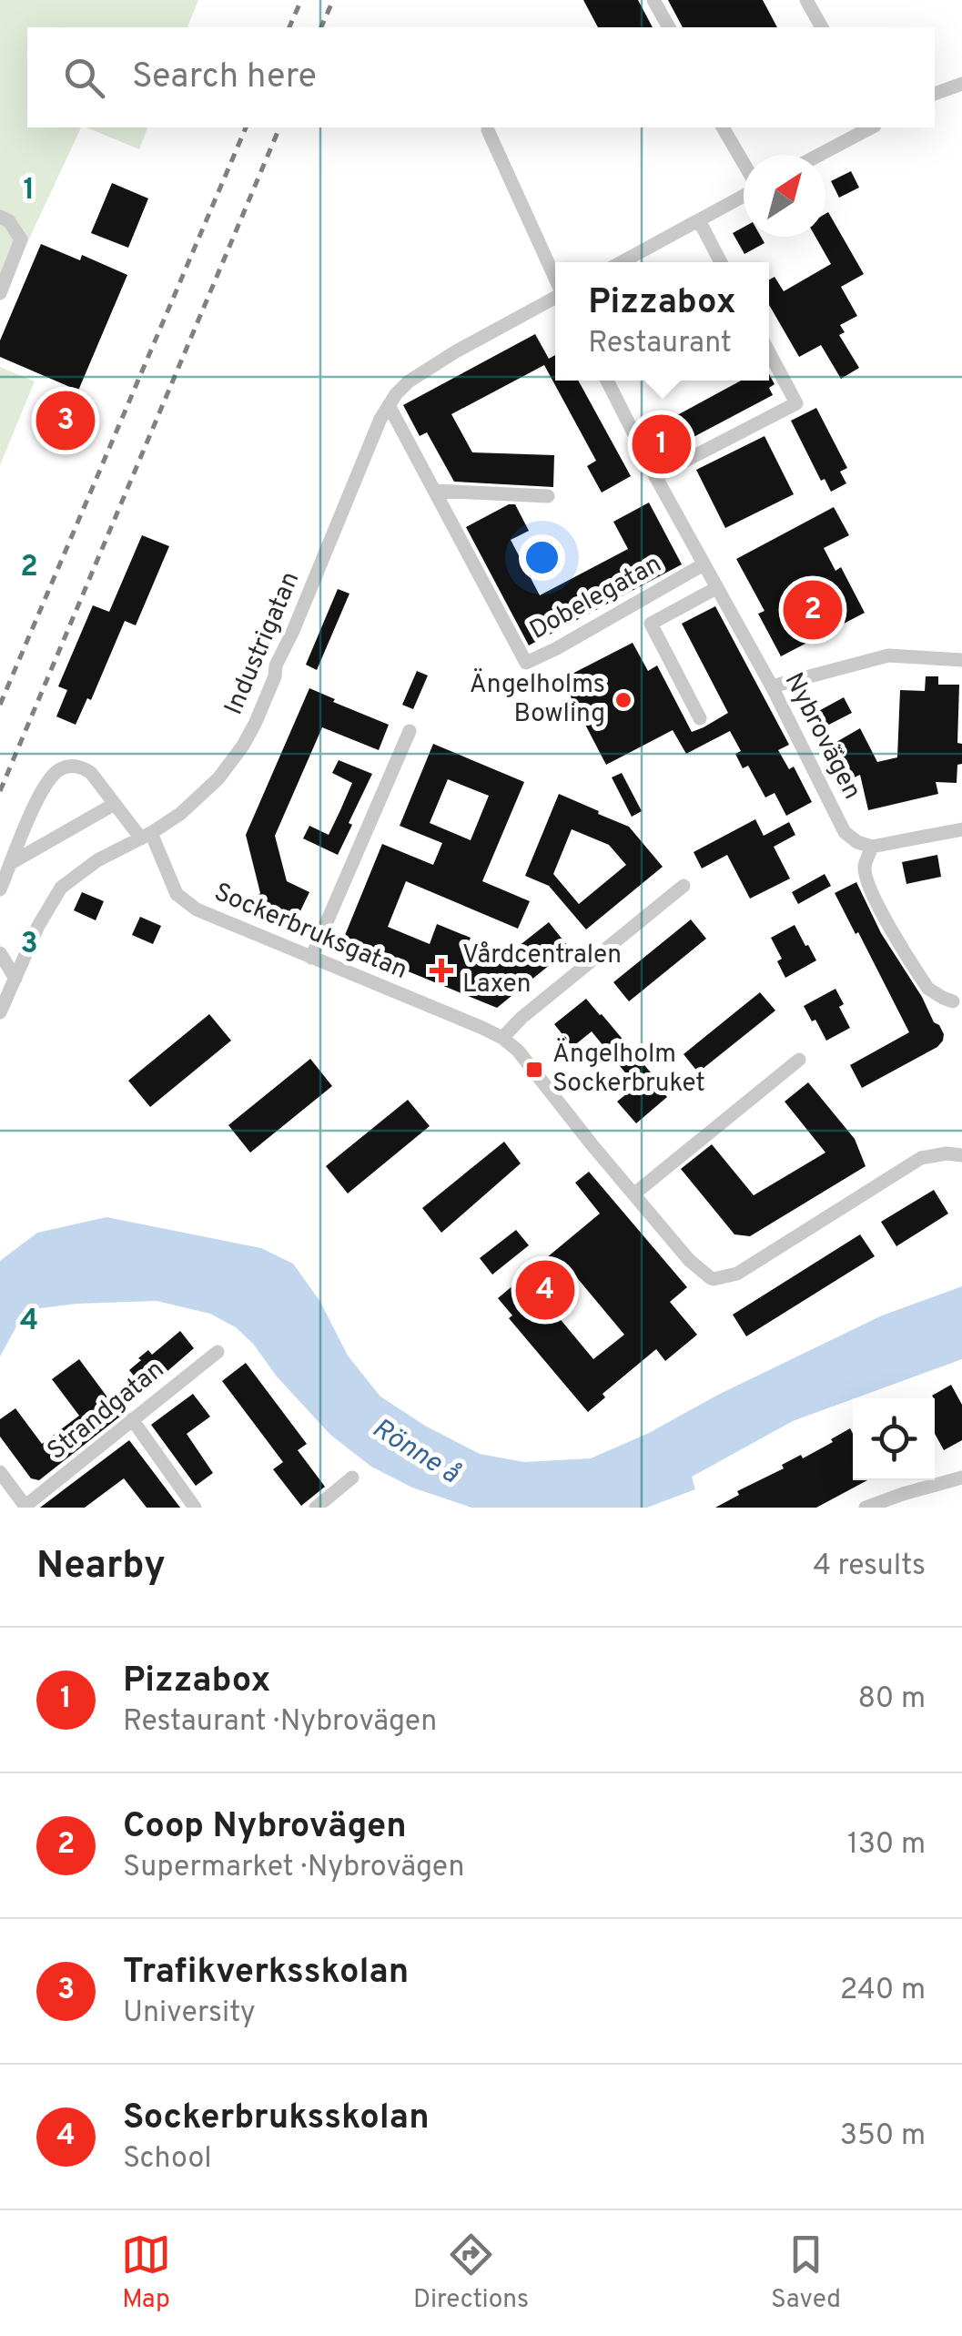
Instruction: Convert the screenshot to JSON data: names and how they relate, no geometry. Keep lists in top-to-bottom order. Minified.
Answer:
{"streets":{"street":["Dobelegatan","Industrigatan","Nybrovägen","Sockerbruksgatan","Strandgatan"]},"crossings":[["Dobelegatan","Industrigatan"],["Dobelegatan","Nybrovägen"],["Industrigatan","Sockerbruksgatan"]],"water":["Rönne å"],"places":{"other":["Ängelholms Bowling"],"health":["Vårdcentralen Laxen"],"transit":["Ängelholm Sockerbruket"]},"north":"top right","page":{"search":"Search here","popup":["Pizzabox","Restaurant"],"pins":["3","1","2","4"],"heading":["Nearby","4 results"],"list":[{"mark":"1","name":"Pizzabox","note":"Restaurant · Nybrovägen","value":"80 m"},{"mark":"2","name":"Coop Nybrovägen","note":"Supermarket · Nybrovägen","value":"130 m"},{"mark":"3","name":"Trafikverksskolan","note":"University","value":"240 m"},{"mark":"4","name":"Sockerbruksskolan","note":"School","value":"350 m"}],"nav":["Map","Directions","Saved"]},"grid":{"rows":["1","2","3","4"]}}
